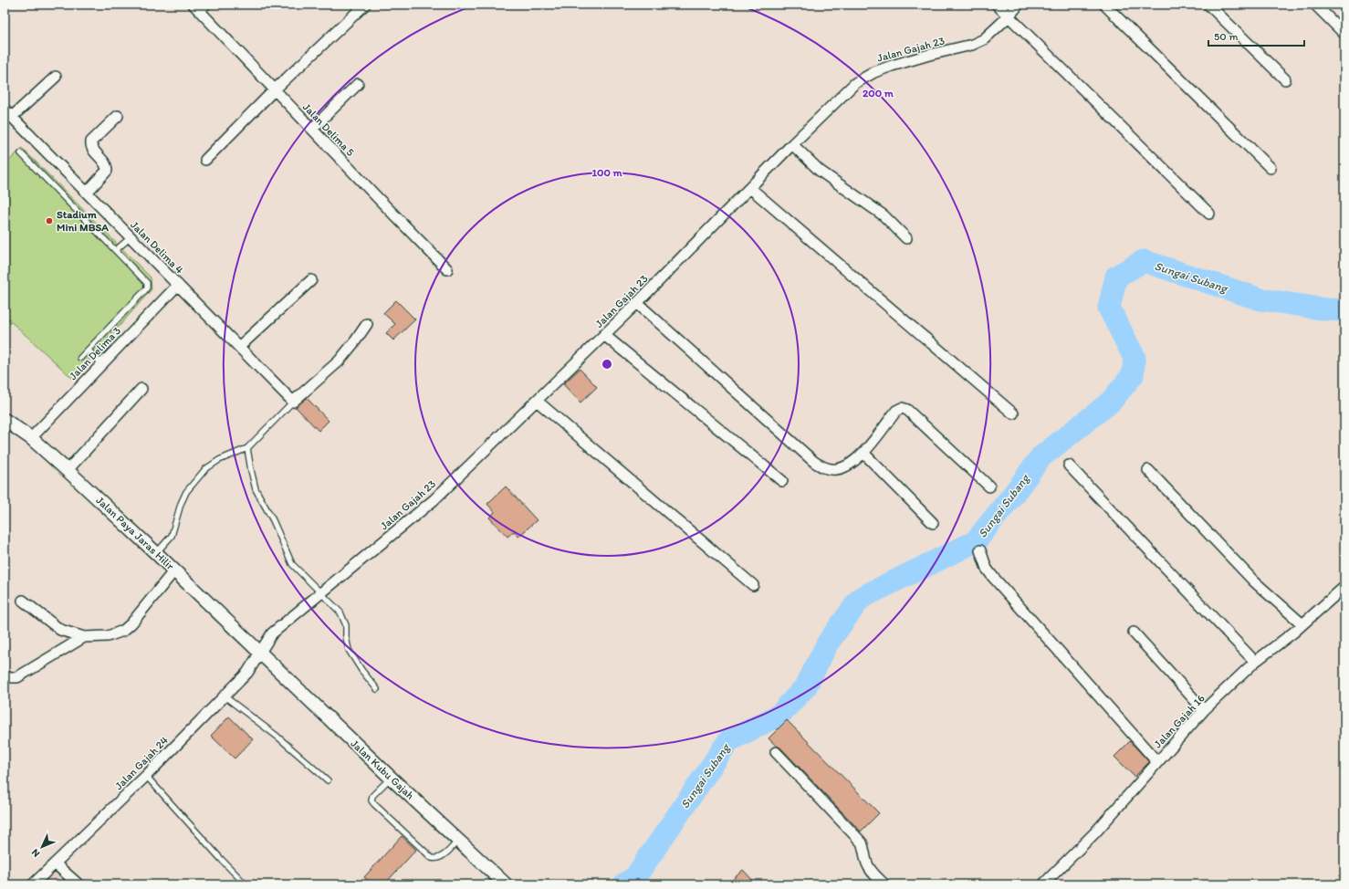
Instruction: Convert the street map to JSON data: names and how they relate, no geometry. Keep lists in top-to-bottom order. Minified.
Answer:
{"streets":{"street":["Jalan Gajah 23","Jalan Delima 5","Jalan Delima 4","Jalan Delima 3","Jalan Paya Jaras Hilir","Jalan Gajah 16","Jalan Gajah 24","Jalan Kubu Gajah"]},"crossings":[["Jalan Gajah 23","Jalan Paya Jaras Hilir"],["Jalan Gajah 23","Jalan Gajah 24"],["Jalan Gajah 23","Jalan Kubu Gajah"],["Jalan Delima 4","Jalan Delima 3"],["Jalan Delima 3","Jalan Paya Jaras Hilir"],["Jalan Paya Jaras Hilir","Jalan Gajah 24"],["Jalan Paya Jaras Hilir","Jalan Kubu Gajah"],["Jalan Gajah 24","Jalan Kubu Gajah"]],"water":["Sungai Subang"],"places":["Stadium Mini MBSA"],"scale_bar":"50 m","north":"bottom left","rings":["200 m","100 m"]}
